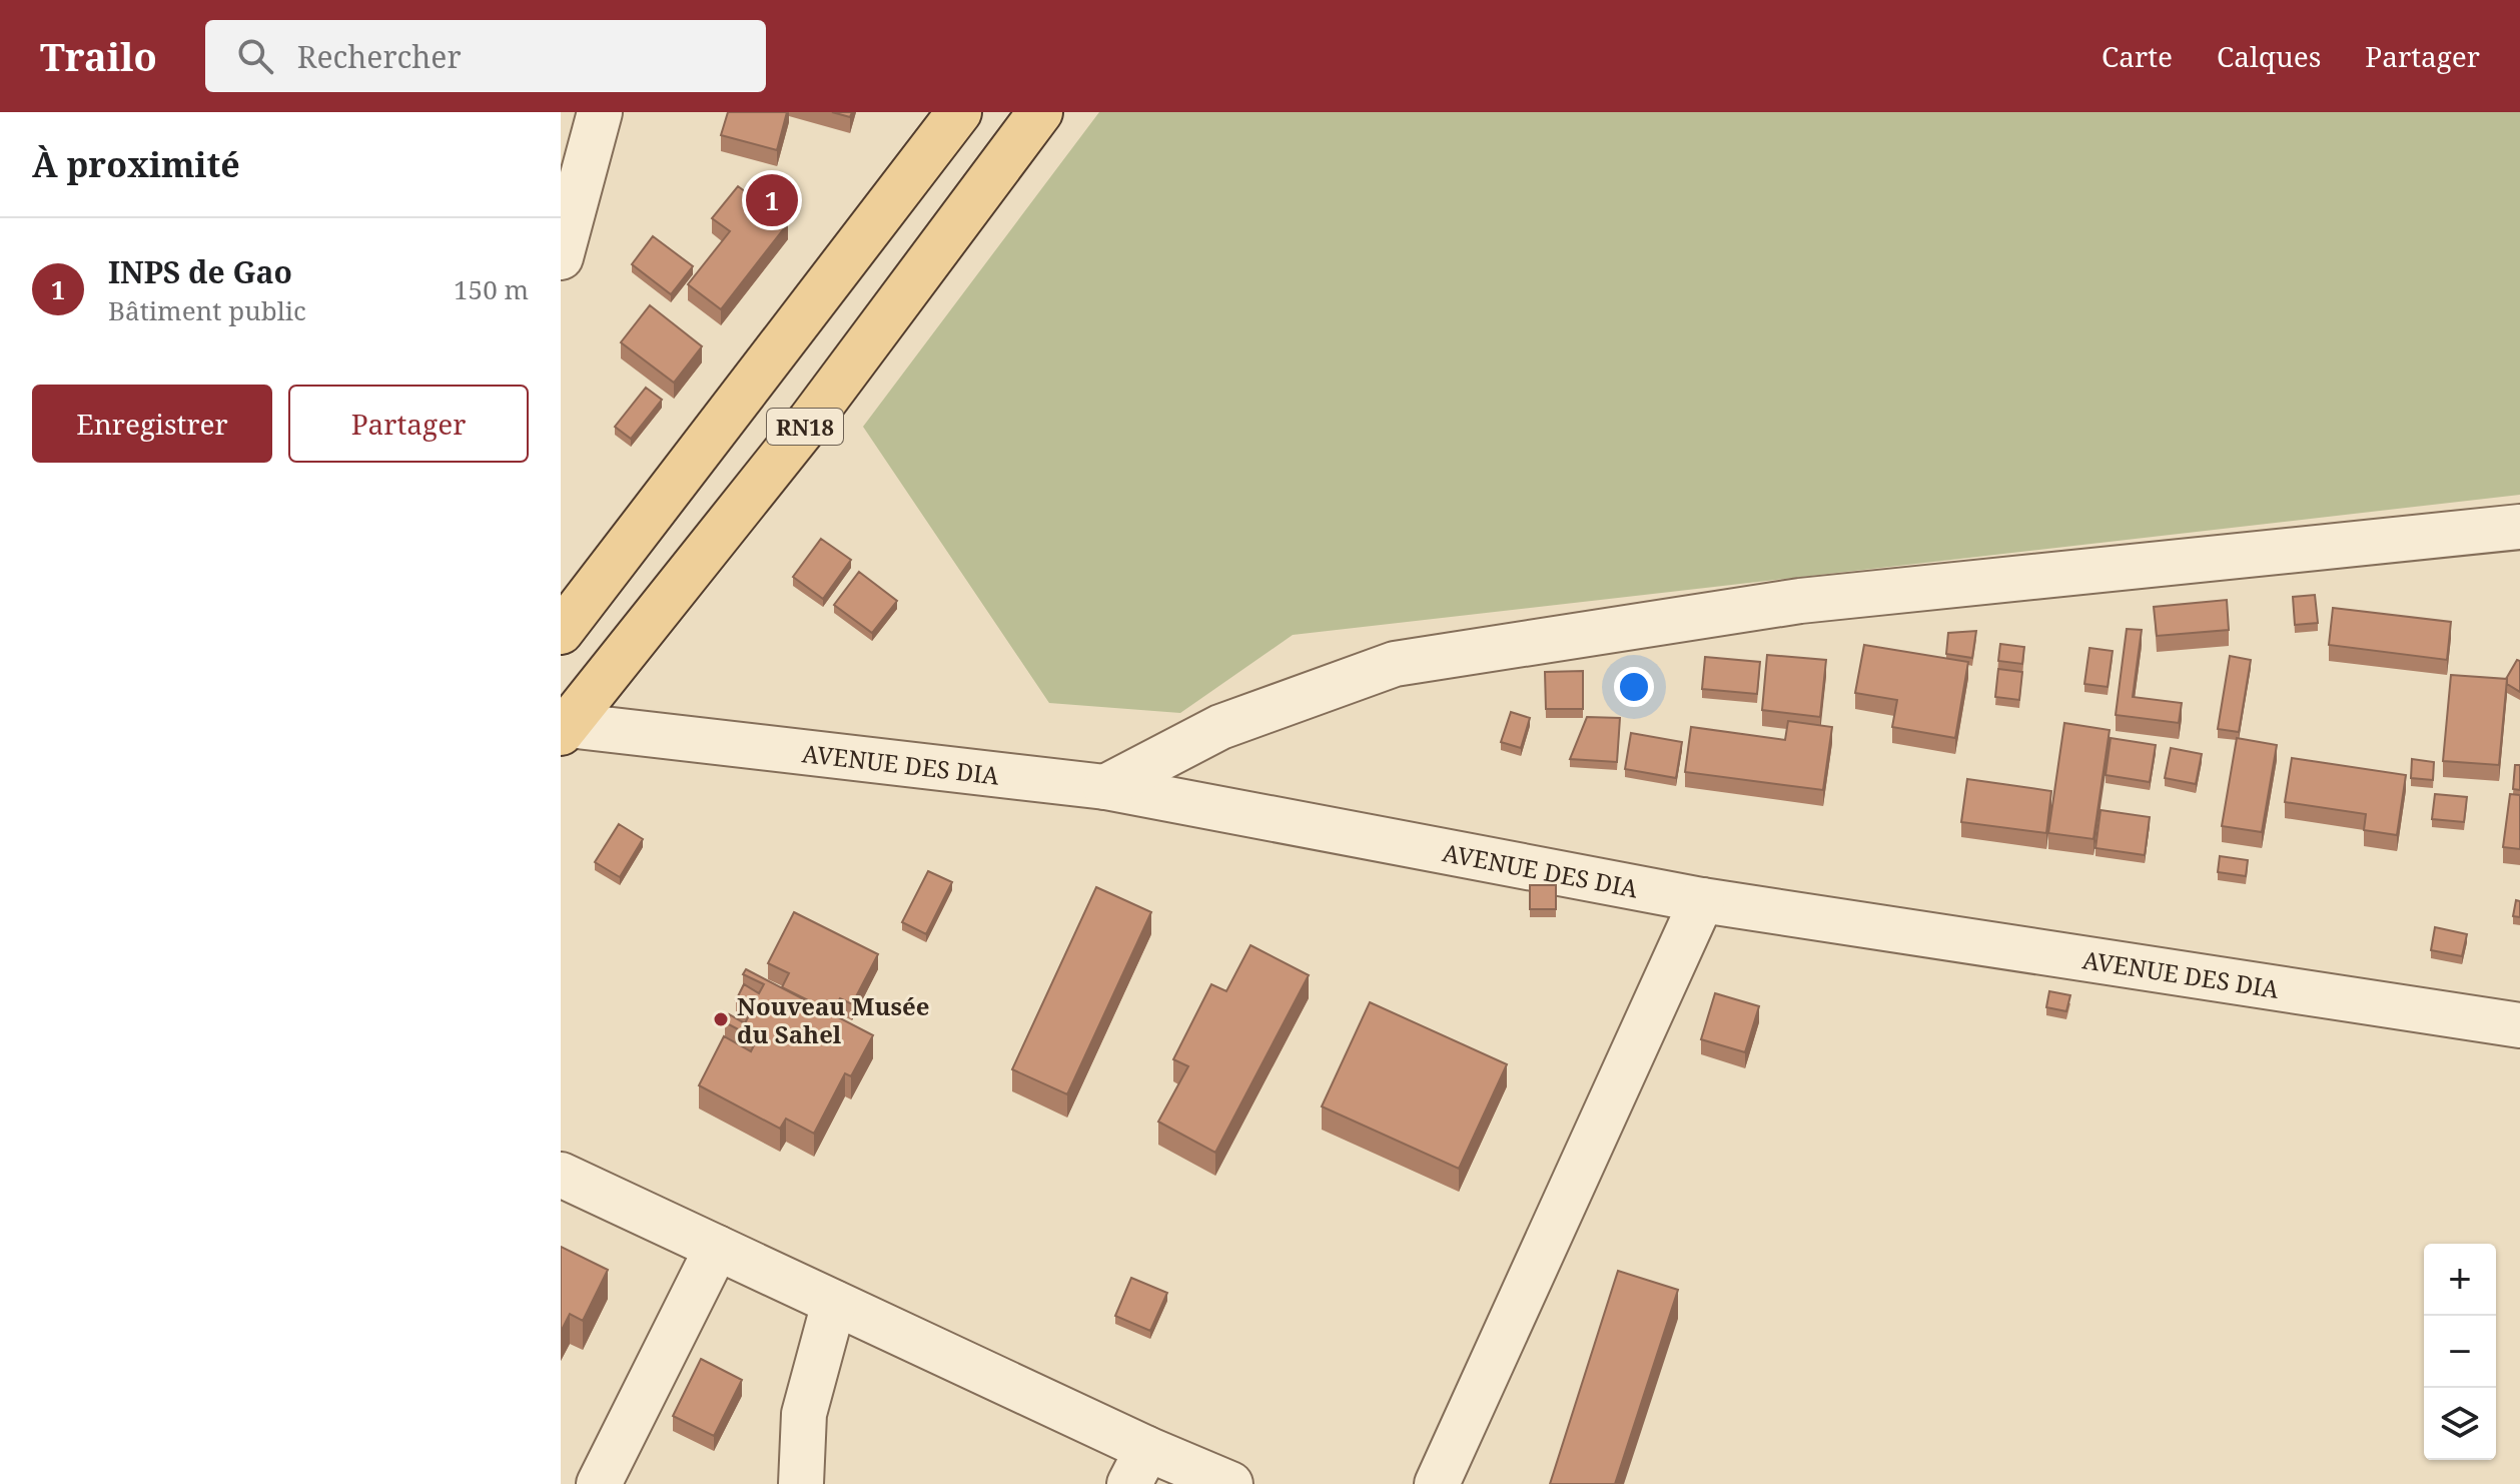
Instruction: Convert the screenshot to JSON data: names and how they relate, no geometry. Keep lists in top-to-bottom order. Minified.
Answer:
{"streets":{"main road":["RN18"],"street":["AVENUE DES DIA"]},"crossings":[["RN18","AVENUE DES DIA"]],"places":["Nouveau Musée du Sahel"],"page":{"header":"Trailo","search":"Rechercher","nav":["Carte","Calques","Partager"],"heading":"À proximité","pins":"1","list":[{"mark":"1","name":"INPS de Gao","note":"Bâtiment public","value":"150 m"}],"buttons":["Enregistrer","Partager"],"map_buttons":["+","−"]}}
